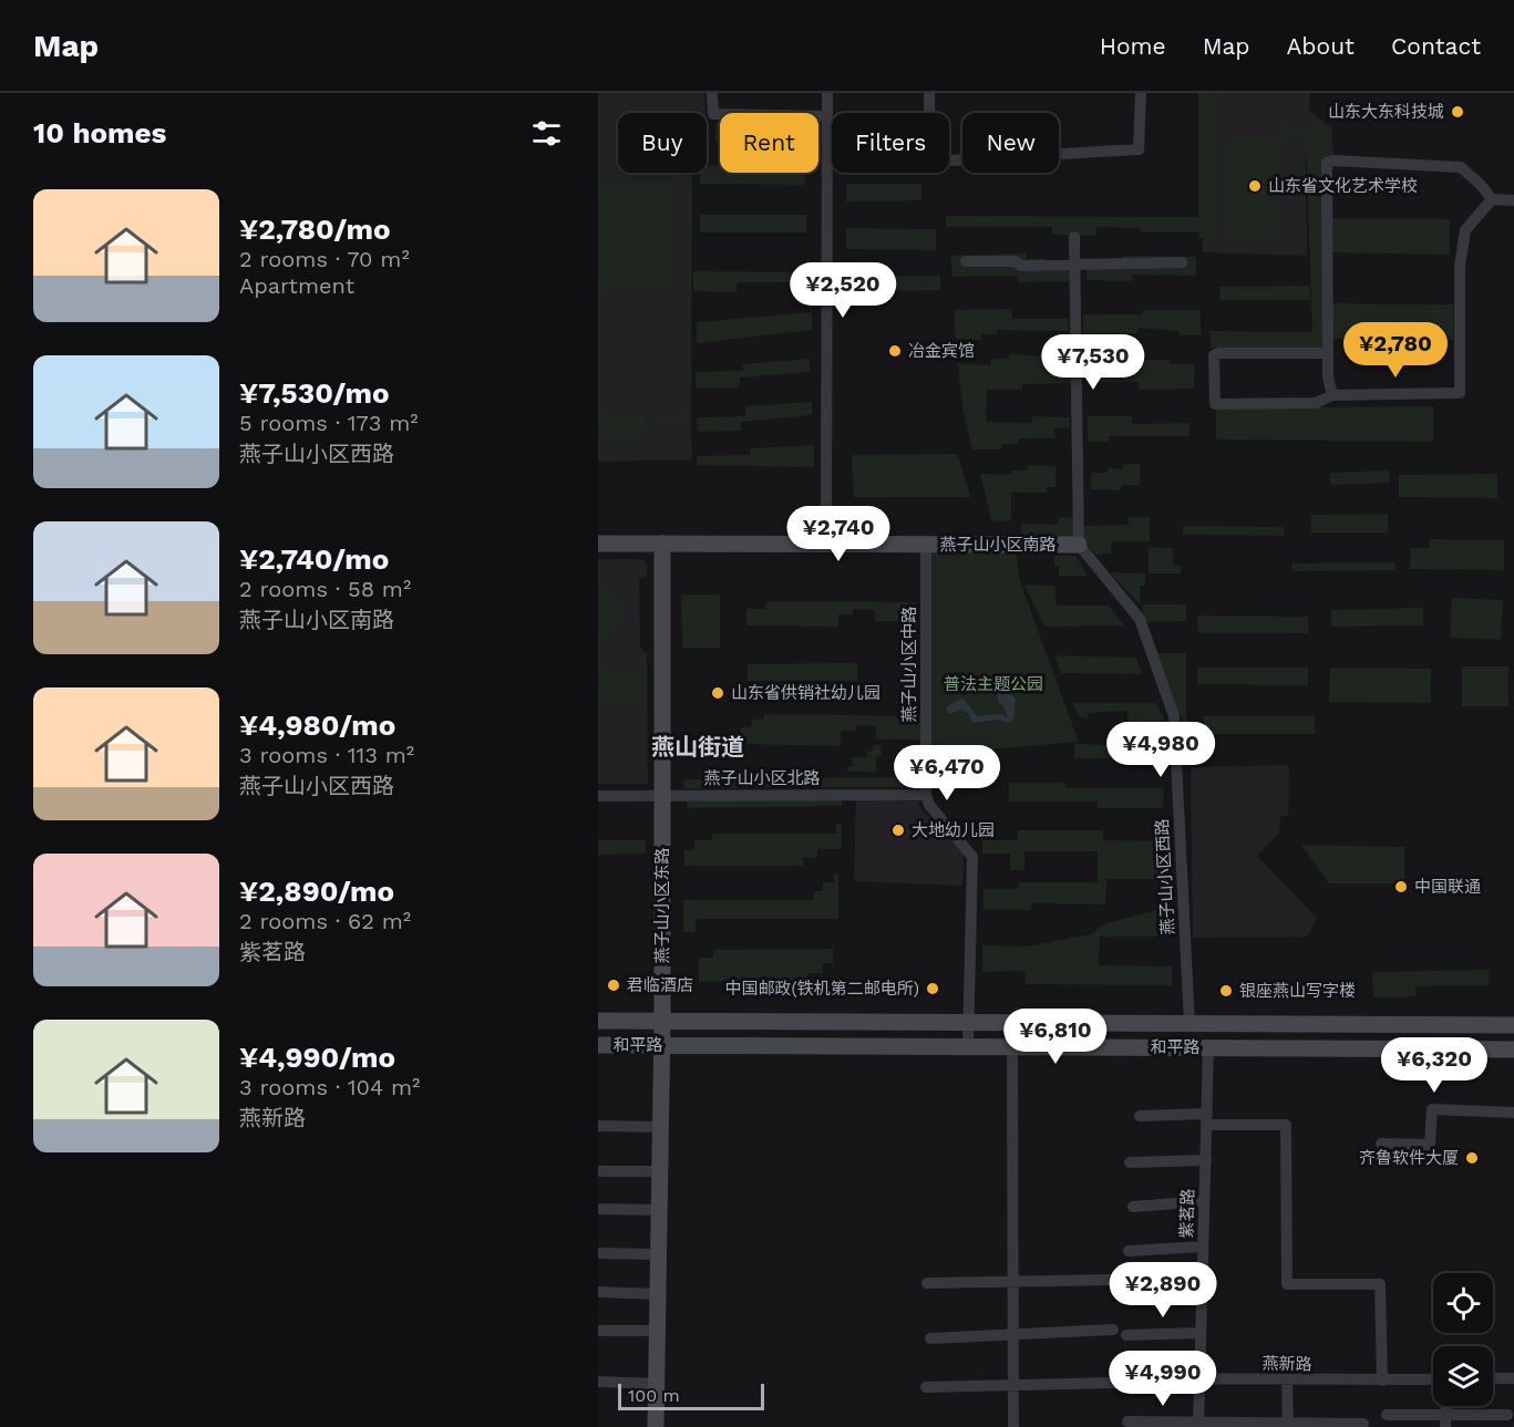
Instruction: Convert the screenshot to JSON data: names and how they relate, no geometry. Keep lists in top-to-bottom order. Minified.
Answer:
{"streets":{"main road":["燕子山小区南路","燕子山小区东路","和平路"],"street":["燕子山小区中路","燕子山小区北路","燕子山小区西路","紫茗路","燕新路"]},"crossings":[["燕子山小区南路","燕子山小区中路"],["燕子山小区南路","燕子山小区西路"],["燕子山小区南路","燕子山小区东路"],["燕子山小区中路","燕子山小区北路"],["燕子山小区北路","燕子山小区东路"],["燕子山小区西路","和平路"],["燕子山小区东路","和平路"],["和平路","紫茗路"],["紫茗路","燕新路"]],"districts":["燕山街道"],"parks":["普法主题公园"],"places":["山东大东科技城","山东省文化艺术学校","冶金宾馆","山东省供销社幼儿园","大地幼儿园","中国联通","君临酒店","中国邮政(铁机第二邮电所)","银座燕山写字楼","齐鲁软件大厦"],"scale_bar":"100 m","page":{"header":"Map","nav":["Home","Map","About","Contact"],"heading":"10 homes","chip":["Buy","Rent","Filters","New"],"list":[{"name":"¥2,780/mo","note":"2 rooms · 70 m² · Apartment"},{"name":"¥7,530/mo","note":"5 rooms · 173 m² · 燕子山小区西路"},{"name":"¥2,740/mo","note":"2 rooms · 58 m² · 燕子山小区南路"},{"name":"¥4,980/mo","note":"3 rooms · 113 m² · 燕子山小区西路"},{"name":"¥2,890/mo","note":"2 rooms · 62 m² · 紫茗路"},{"name":"¥4,990/mo","note":"3 rooms · 104 m² · 燕新路"}],"price":["¥2,520","¥2,780","¥7,530","¥2,740","¥4,980","¥6,470","¥6,810","¥6,320","¥2,890","¥4,990"],"scale":"100 m"}}
